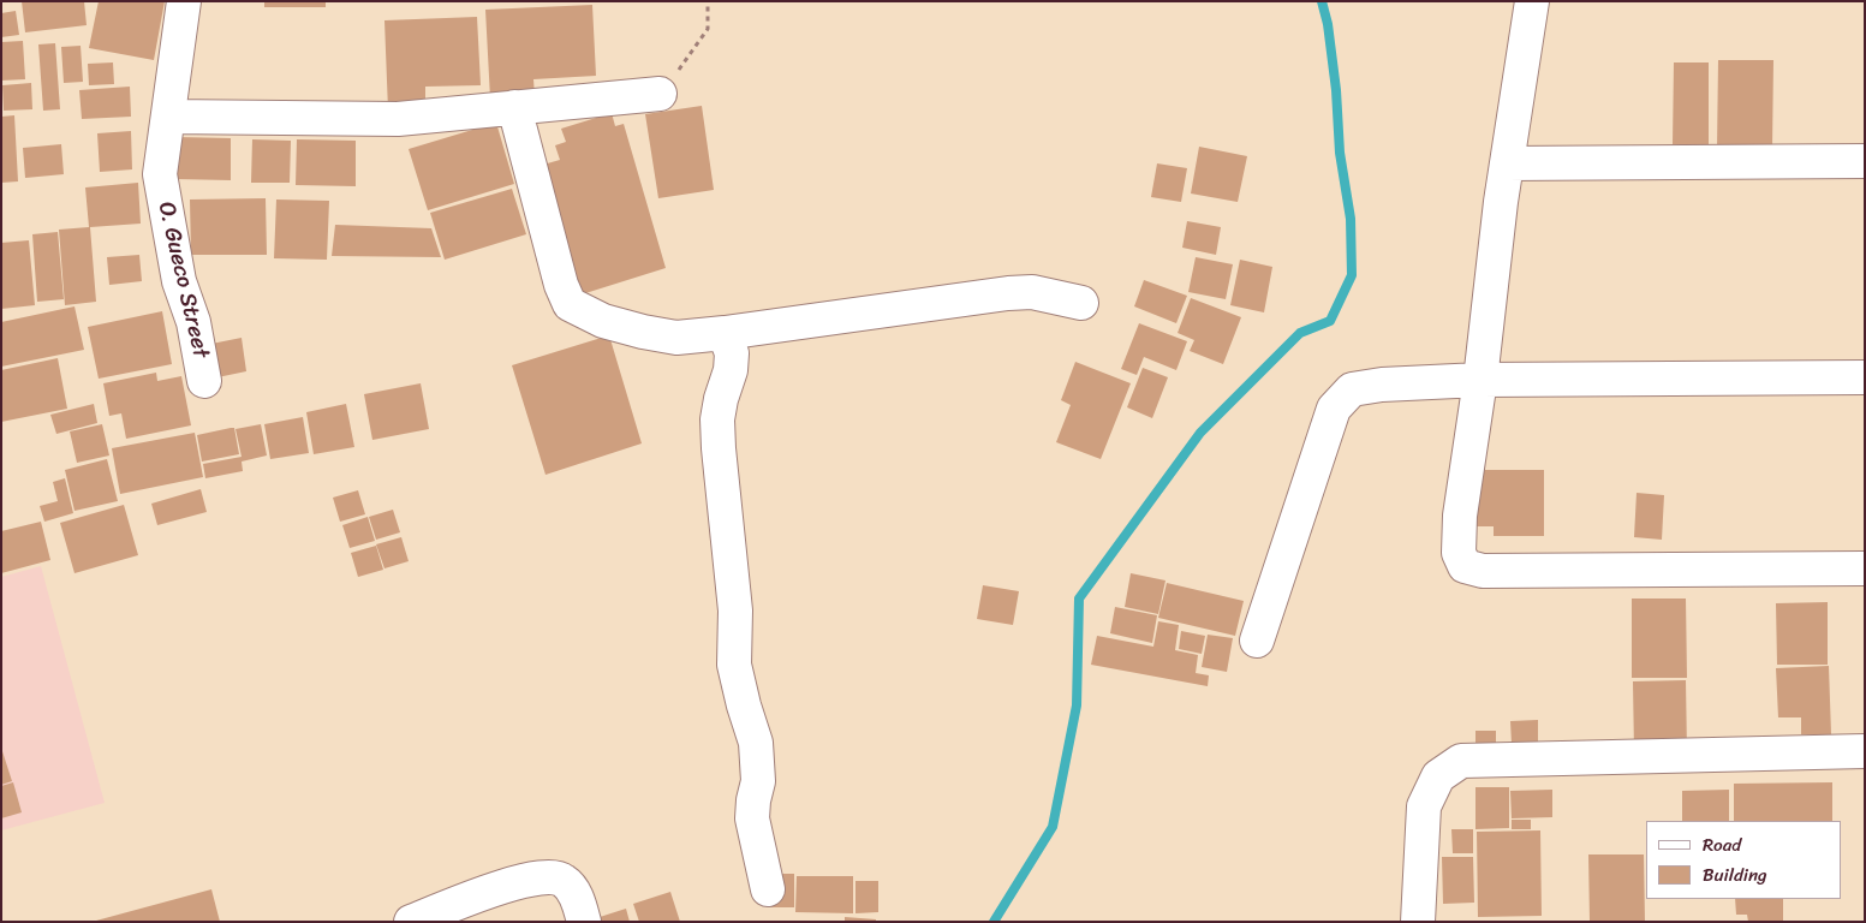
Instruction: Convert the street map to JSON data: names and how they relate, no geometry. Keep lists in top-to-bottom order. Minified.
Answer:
{"streets":{"street":["O. Gueco Street"]},"legend":["Road","Building"]}
